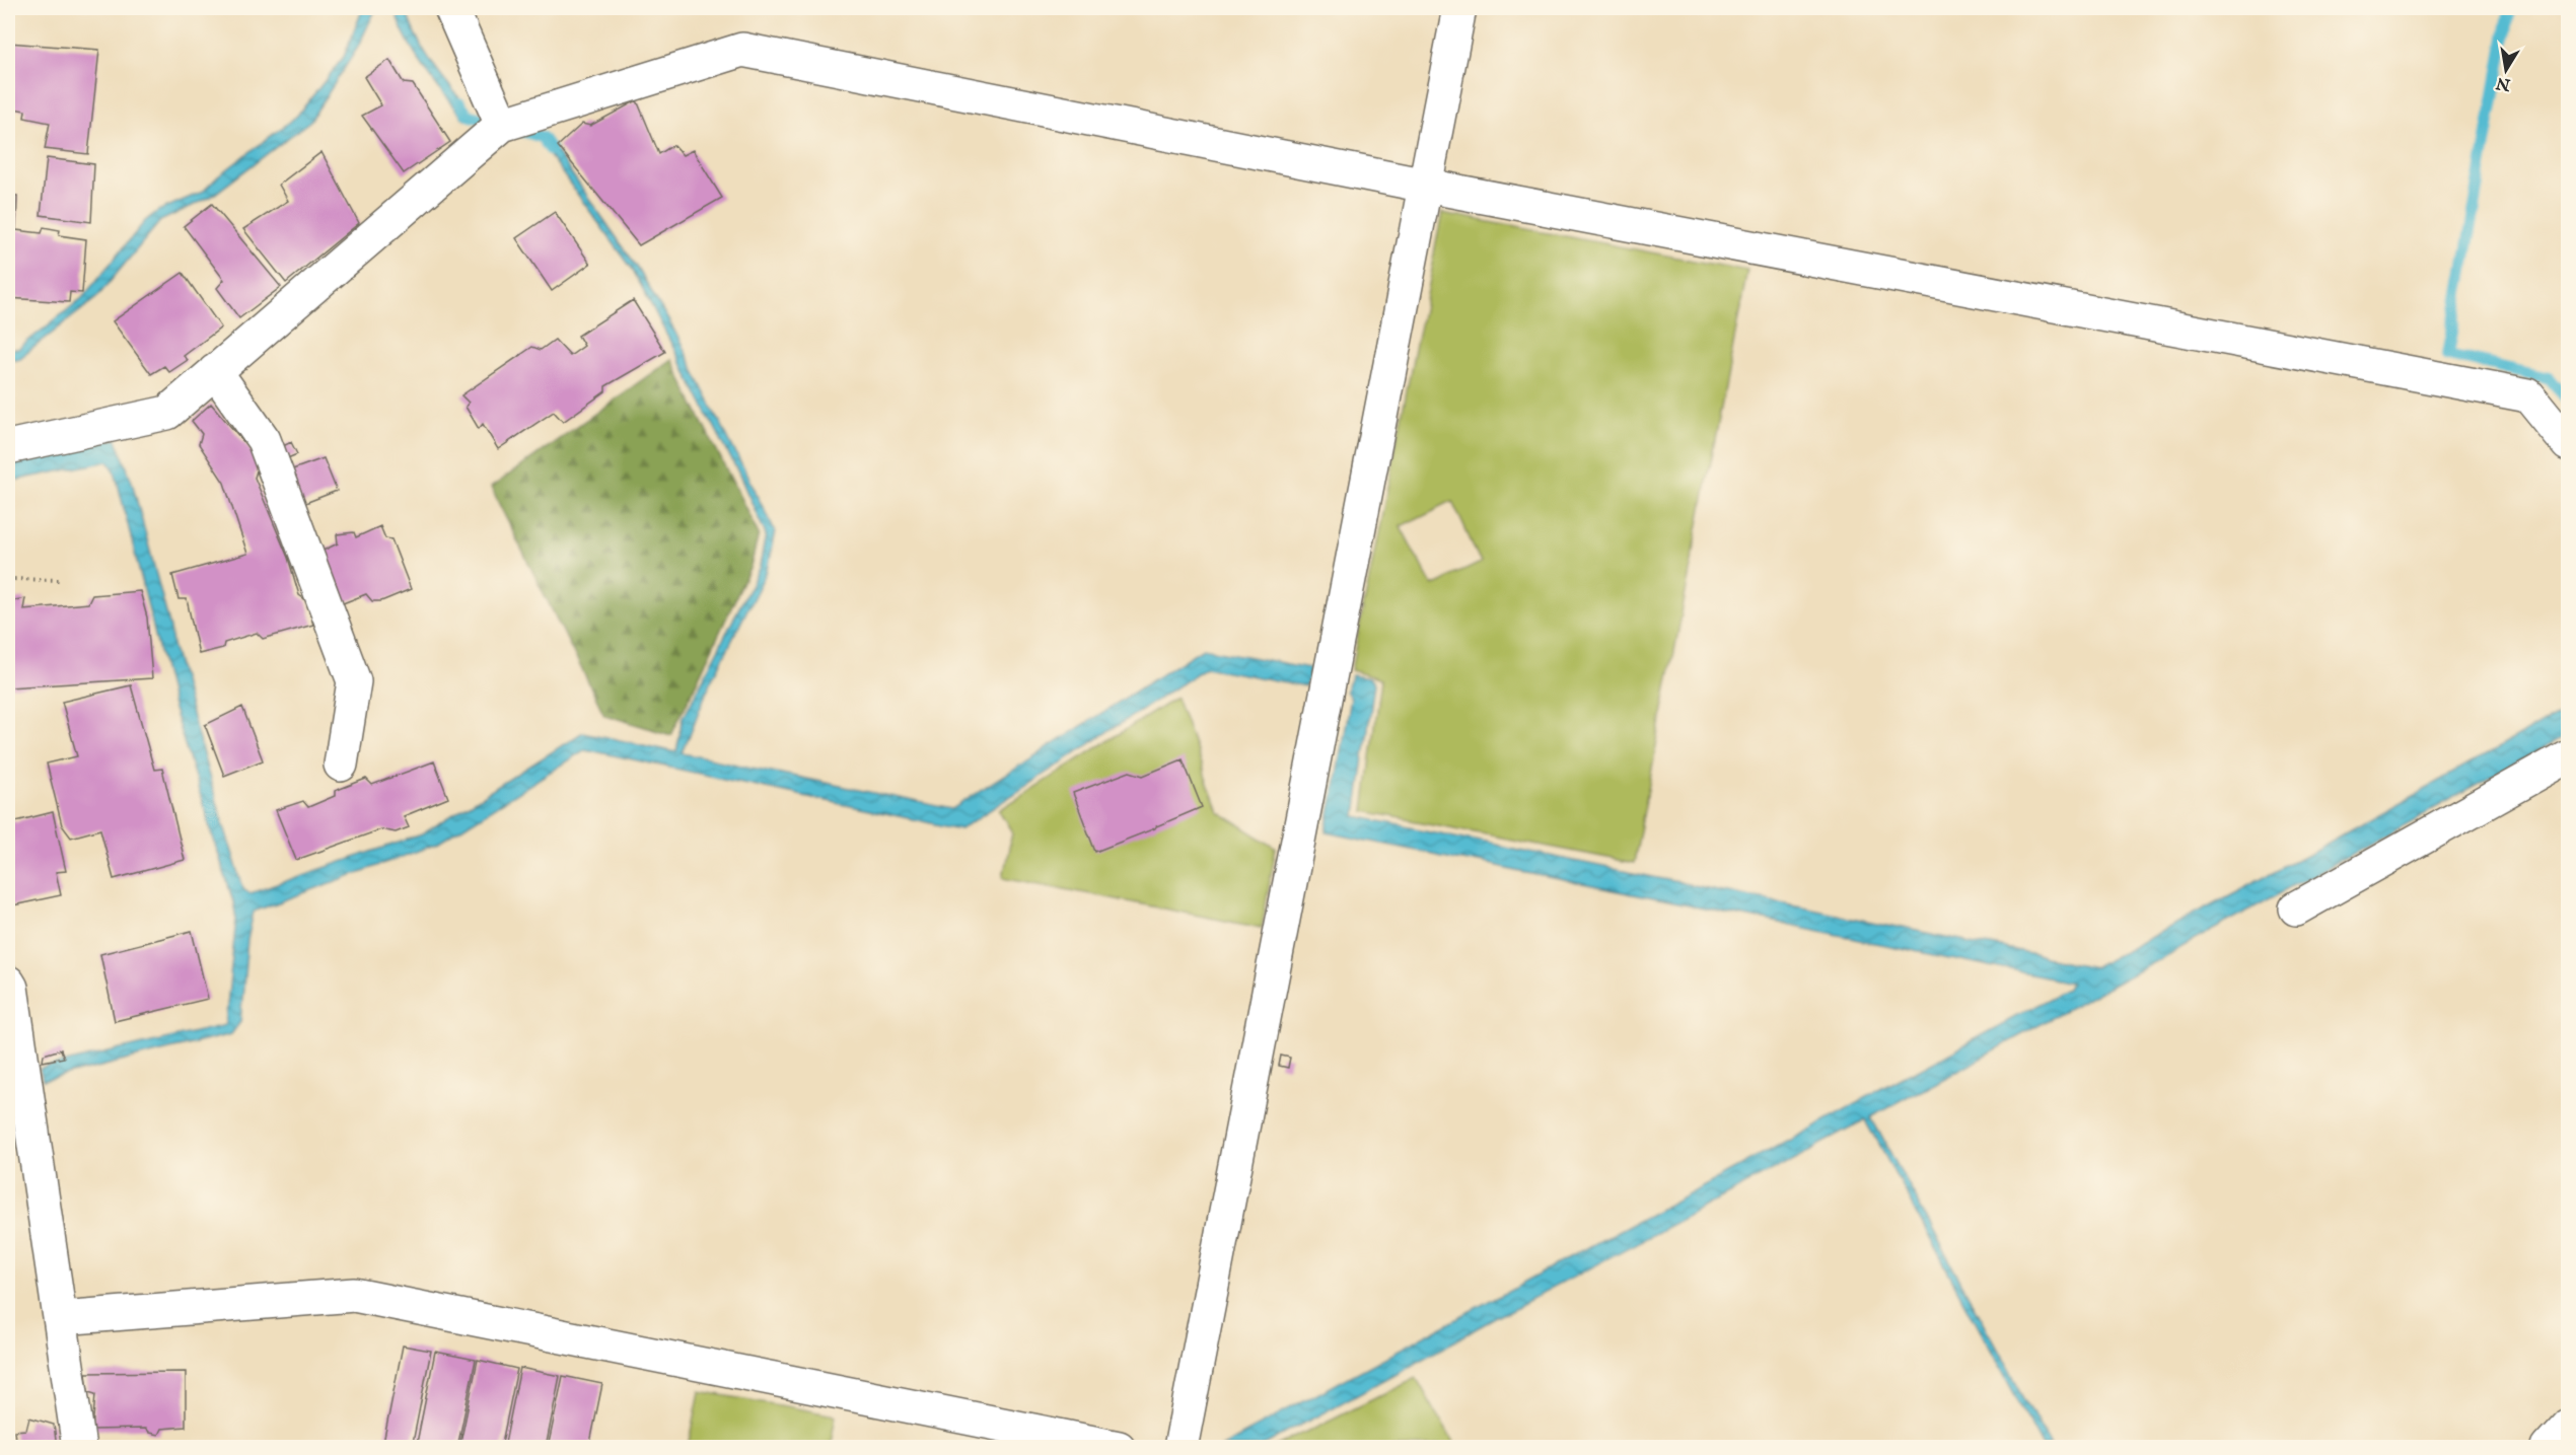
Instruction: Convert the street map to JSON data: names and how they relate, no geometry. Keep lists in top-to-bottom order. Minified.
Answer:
{"north":"bottom"}
